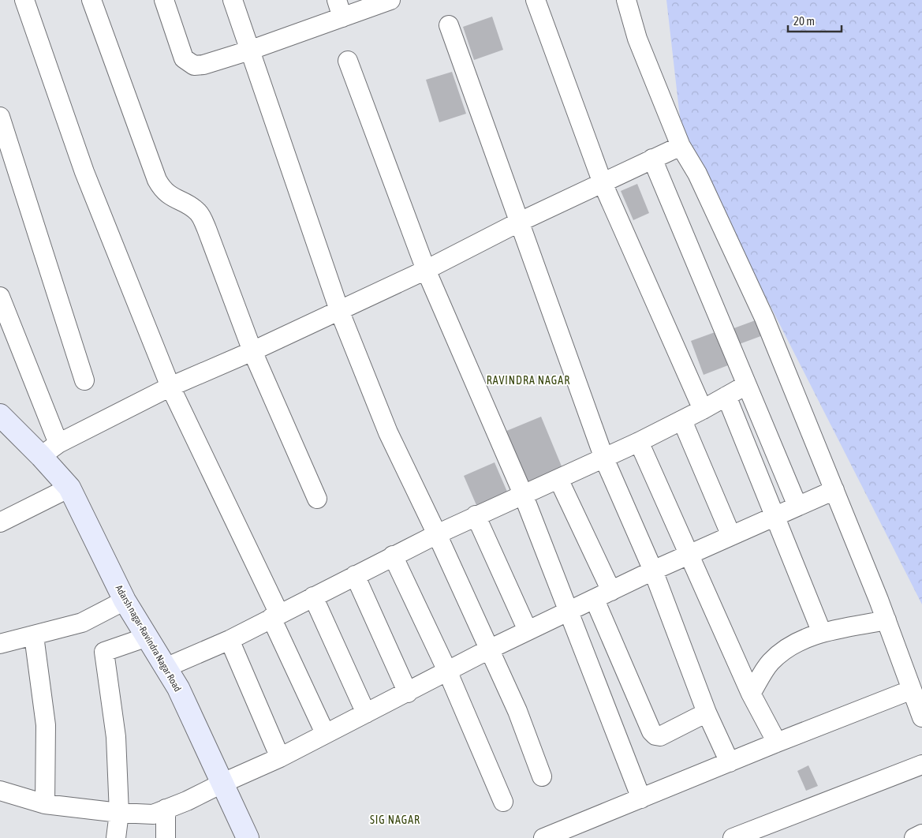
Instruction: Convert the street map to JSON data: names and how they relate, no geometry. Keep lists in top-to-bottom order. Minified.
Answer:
{"streets":{"street":["Adarsh nagar-Ravindra Nagar Road"]},"districts":["RAVINDRA NAGAR","SIG NAGAR"],"scale_bar":"20 m"}
